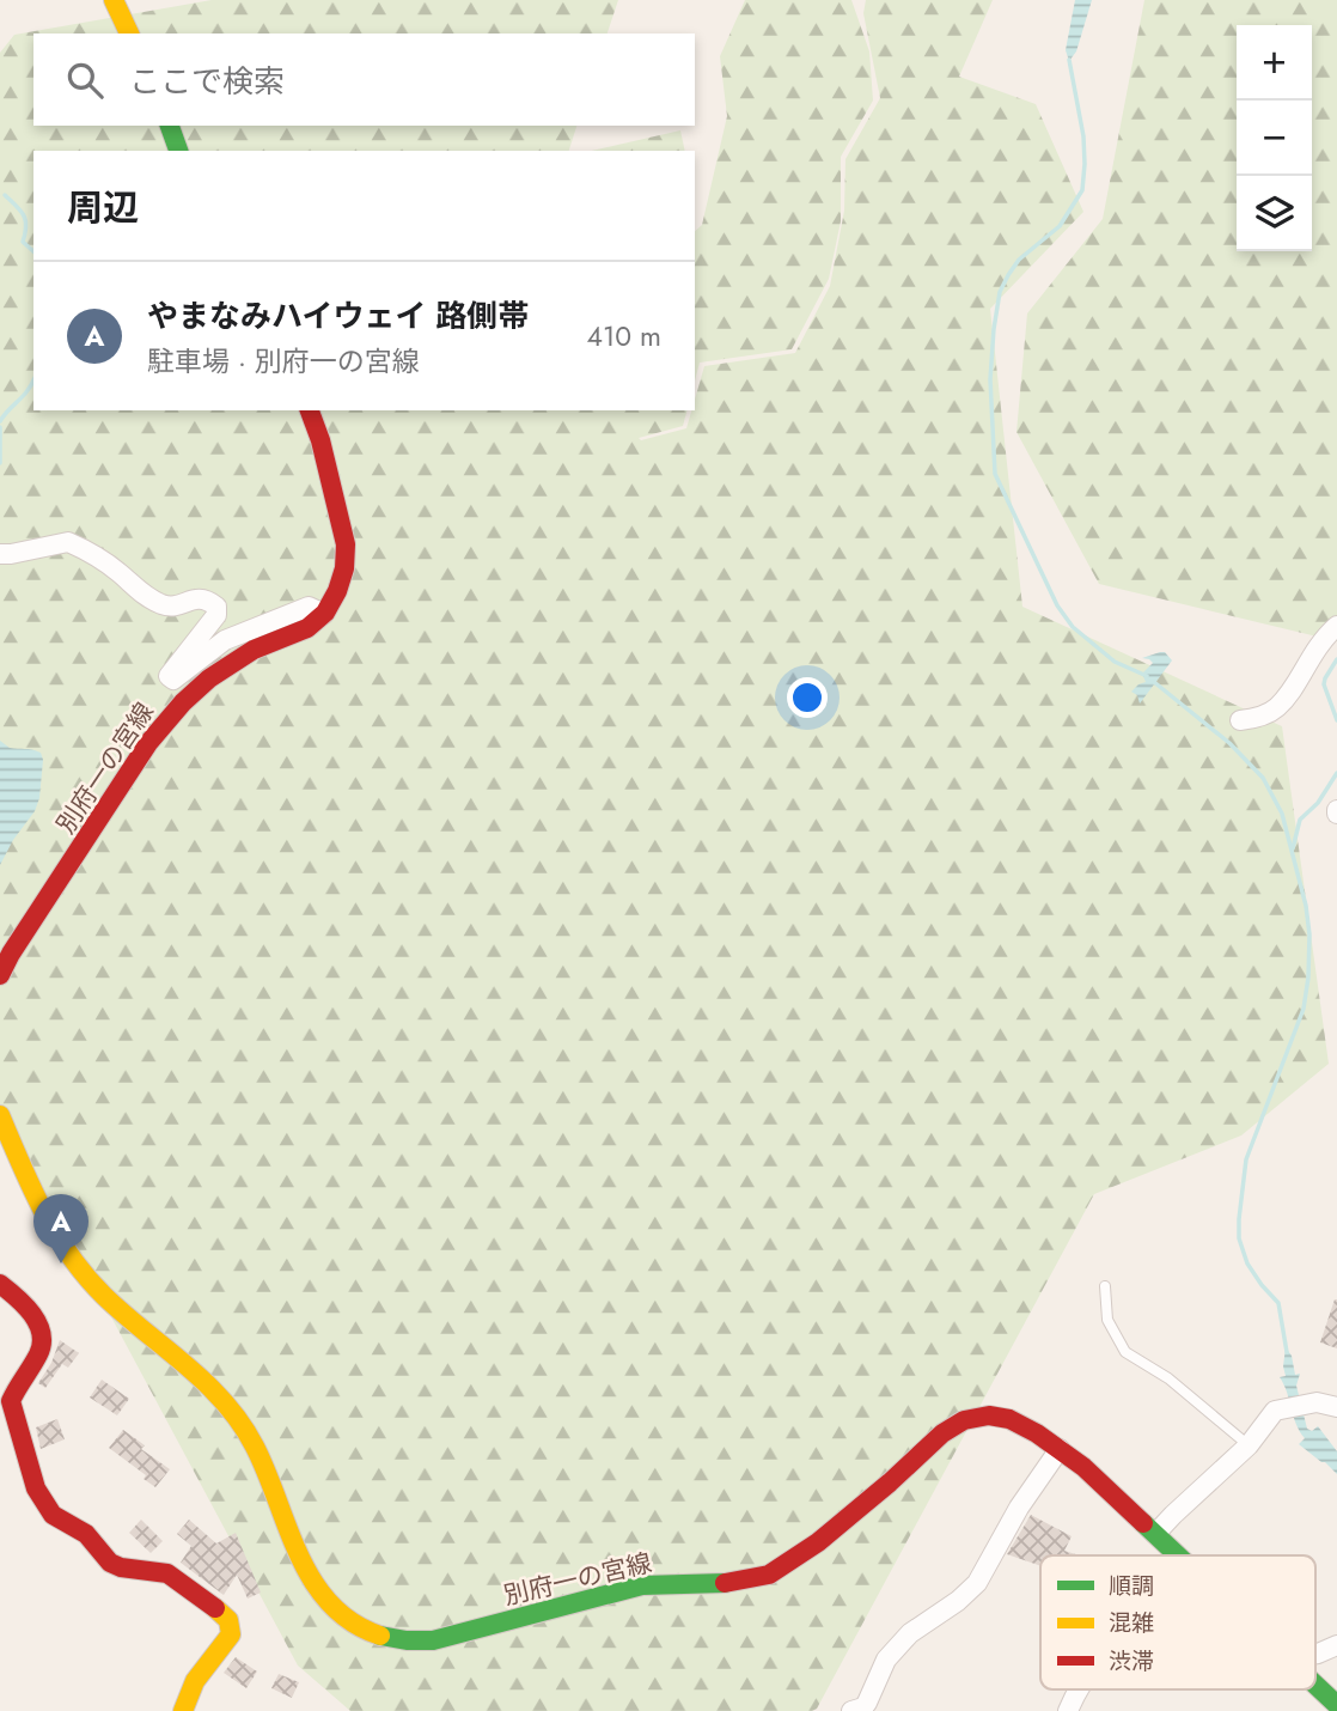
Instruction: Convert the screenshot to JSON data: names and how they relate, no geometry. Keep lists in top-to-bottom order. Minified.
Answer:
{"streets":{"main road":["別府一の宮線"]},"legend":["順調","混雑","渋滞"],"page":{"map_buttons":["+","−"],"search":"ここで検索","heading":"周辺","list":[{"mark":"A","name":"やまなみハイウェイ 路側帯","note":"駐車場 · 別府一の宮線","value":"410 m"}],"pins":"A"}}
